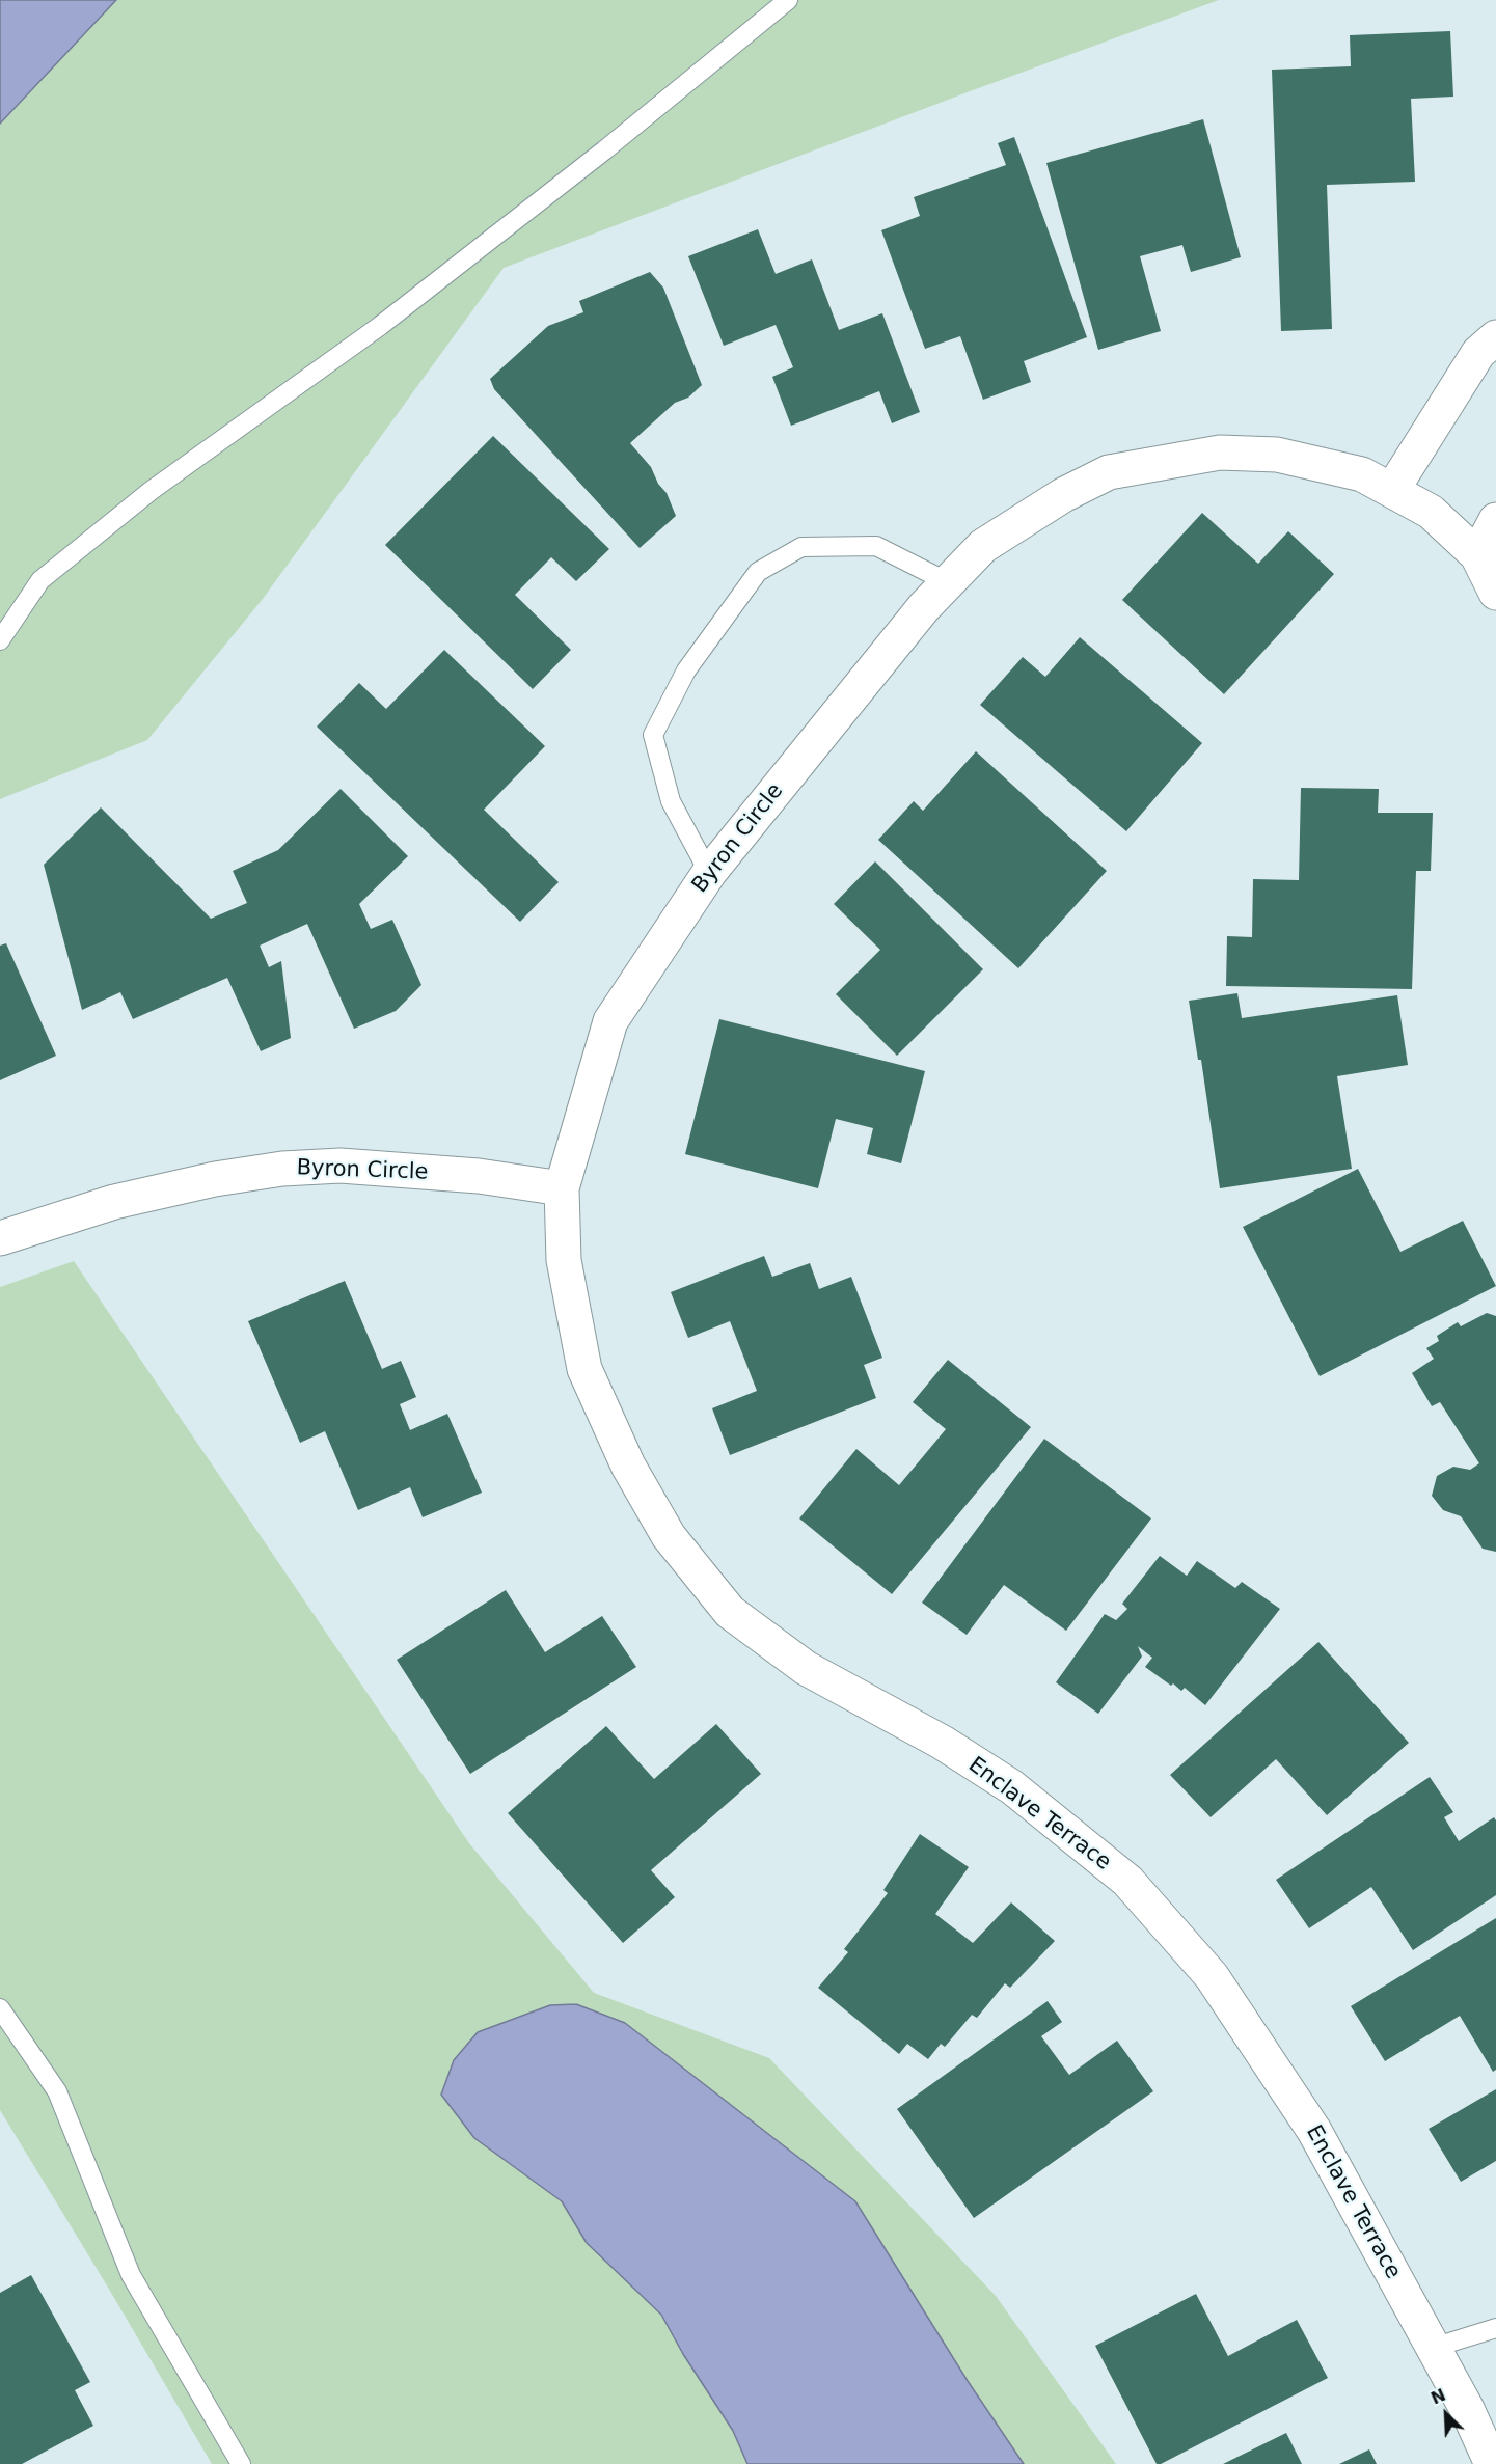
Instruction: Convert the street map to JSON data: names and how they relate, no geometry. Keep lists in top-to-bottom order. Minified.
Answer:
{"streets":{"street":["Byron Circle","Enclave Terrace"]},"crossings":[["Byron Circle","Enclave Terrace"]],"north":"top left"}
